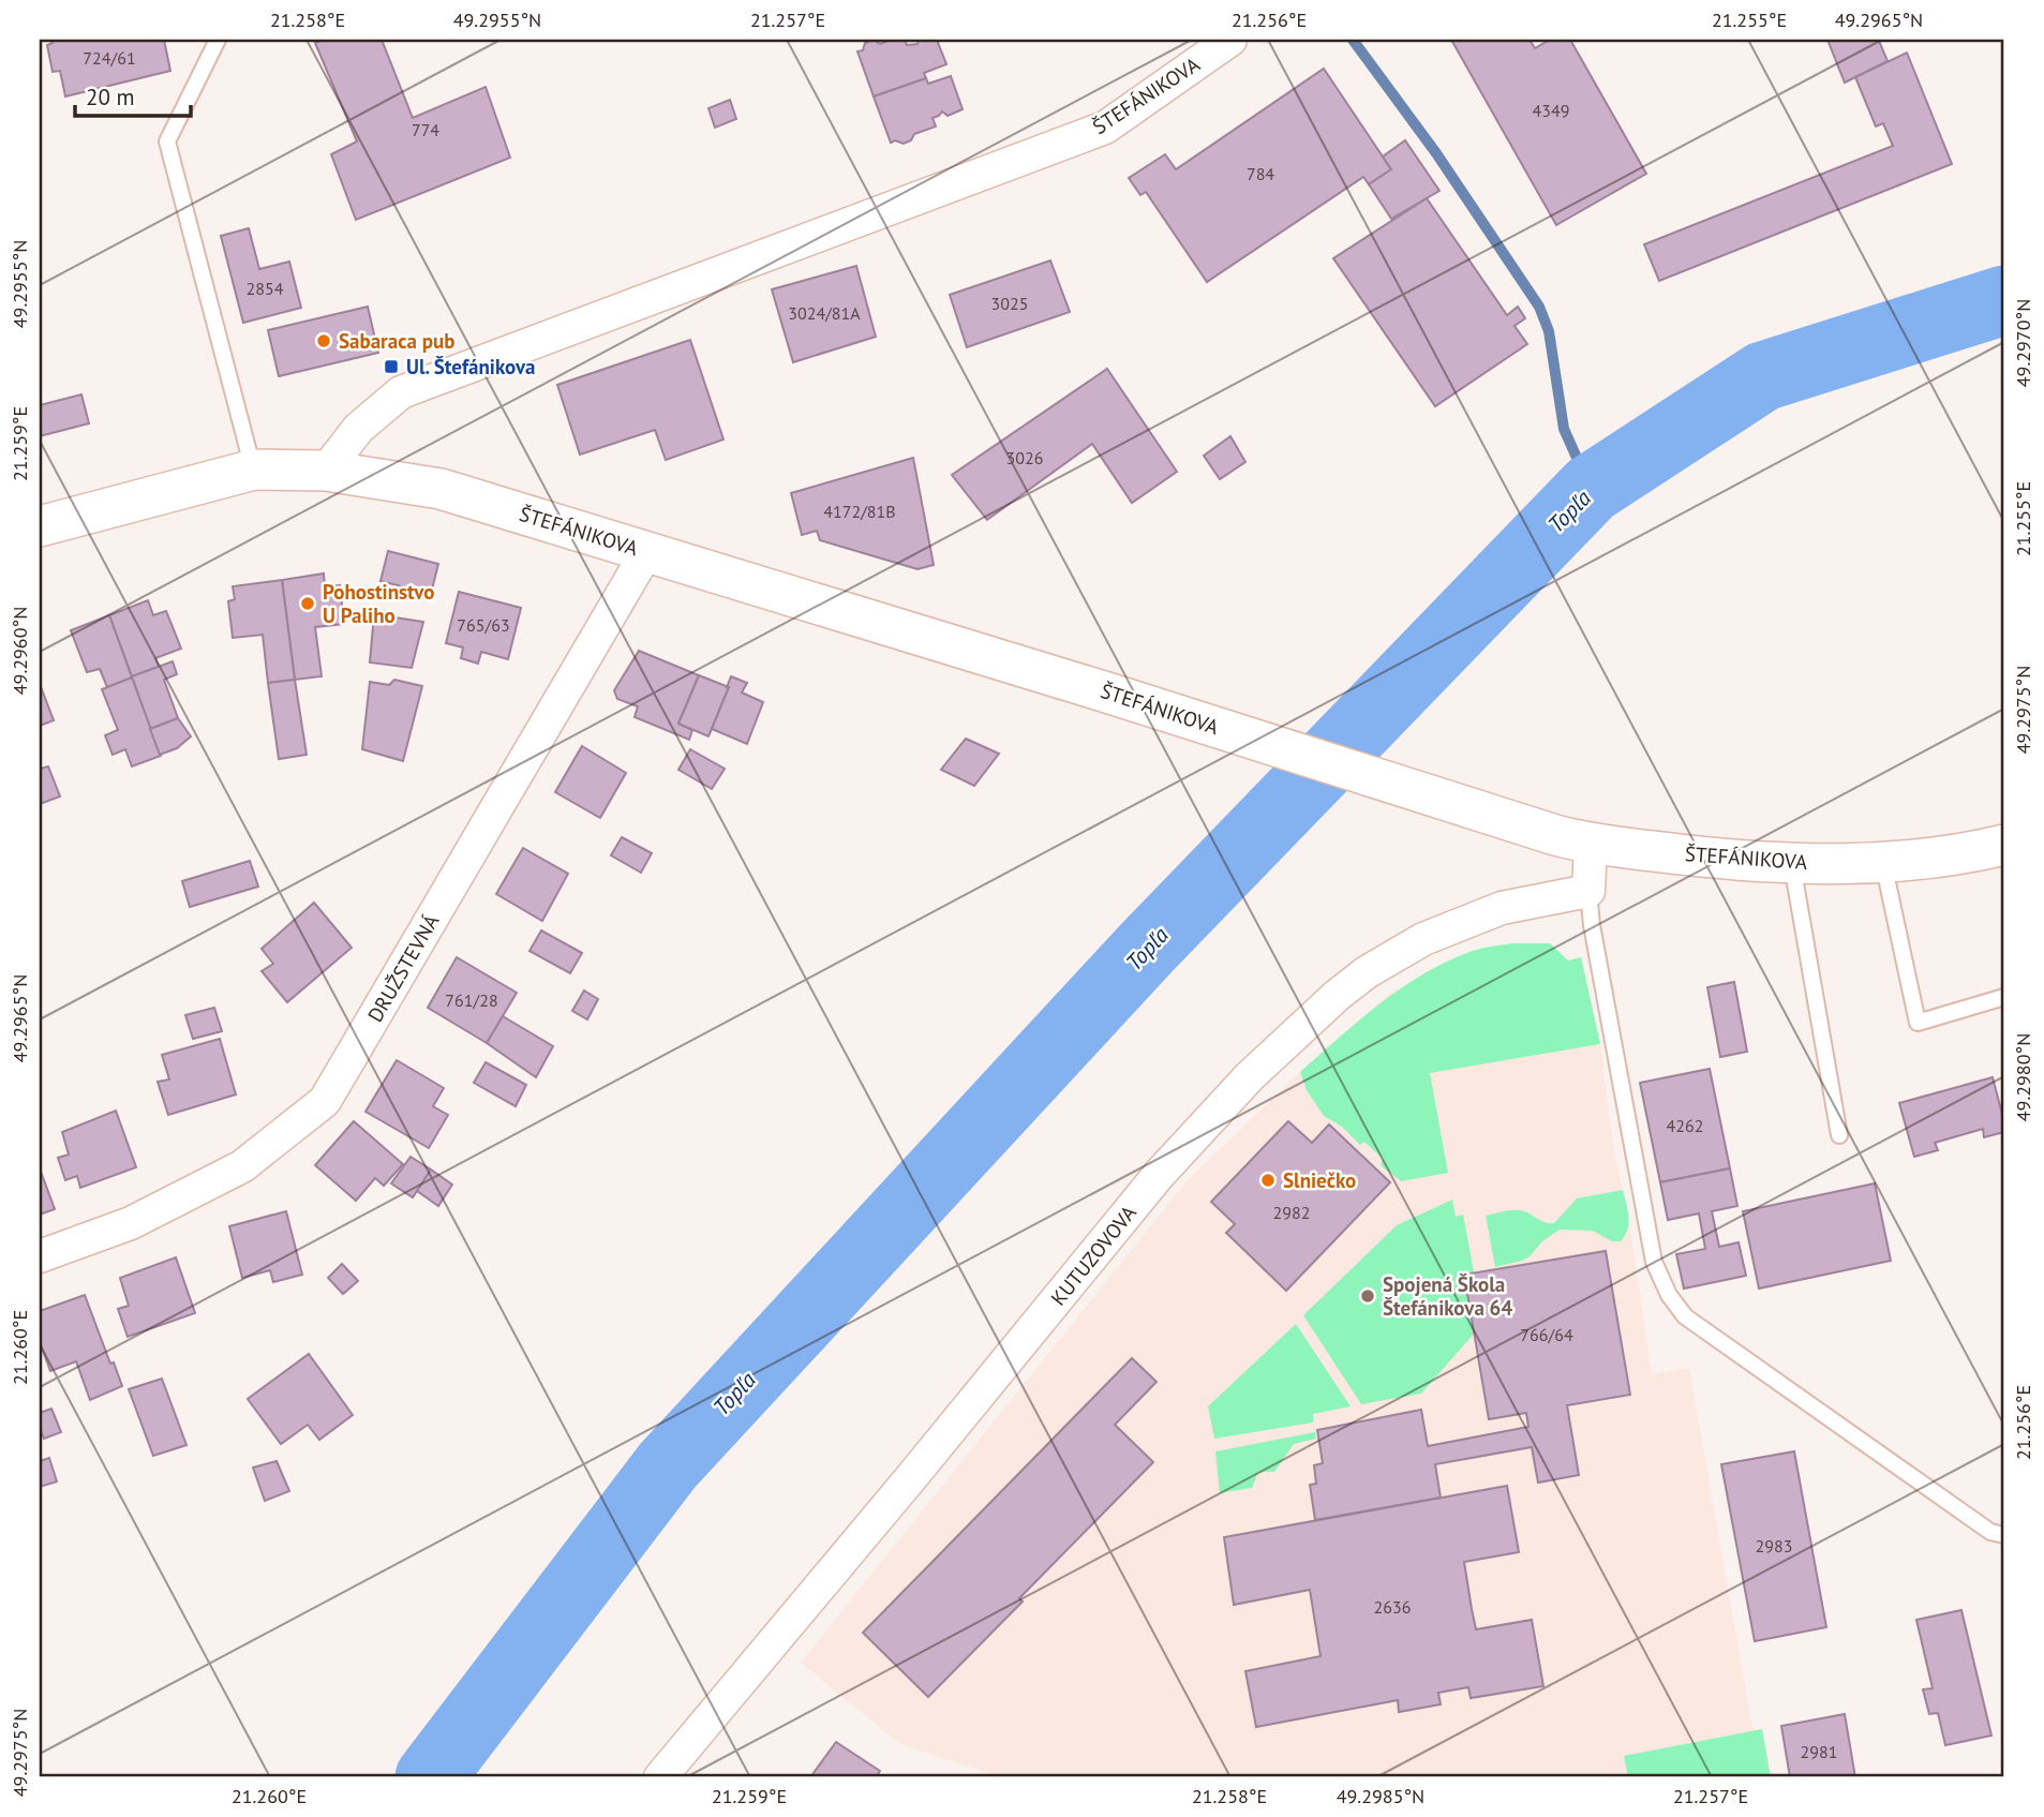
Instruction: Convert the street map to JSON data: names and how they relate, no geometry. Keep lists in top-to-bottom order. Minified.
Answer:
{"streets":{"street":["ŠTEFÁNIKOVA","DRUŽSTEVNÁ","KUTUZOVOVA"]},"crossings":[["ŠTEFÁNIKOVA","DRUŽSTEVNÁ"]],"water":["Topľa"],"places":{"other":["Sabaraca pub","Pohostinstvo U Paliho","Slniečko","Spojená Škola Štefánikova 64"],"transit":["Ul. Štefánikova"]},"house_numbers":["724/61","4349","774","784","2854","3025","3024/81A","3026","4172/81B","765/63","761/28","4262","2982","766/64","2983","2636","2981"],"scale_bar":"20 m","coordinates":["21.258°E","49.2955°N","21.257°E","21.256°E","21.255°E","49.2965°N","49.2970°N","21.259°E","49.2960°N","49.2975°N","49.2980°N","21.260°E","49.2985°N"]}
